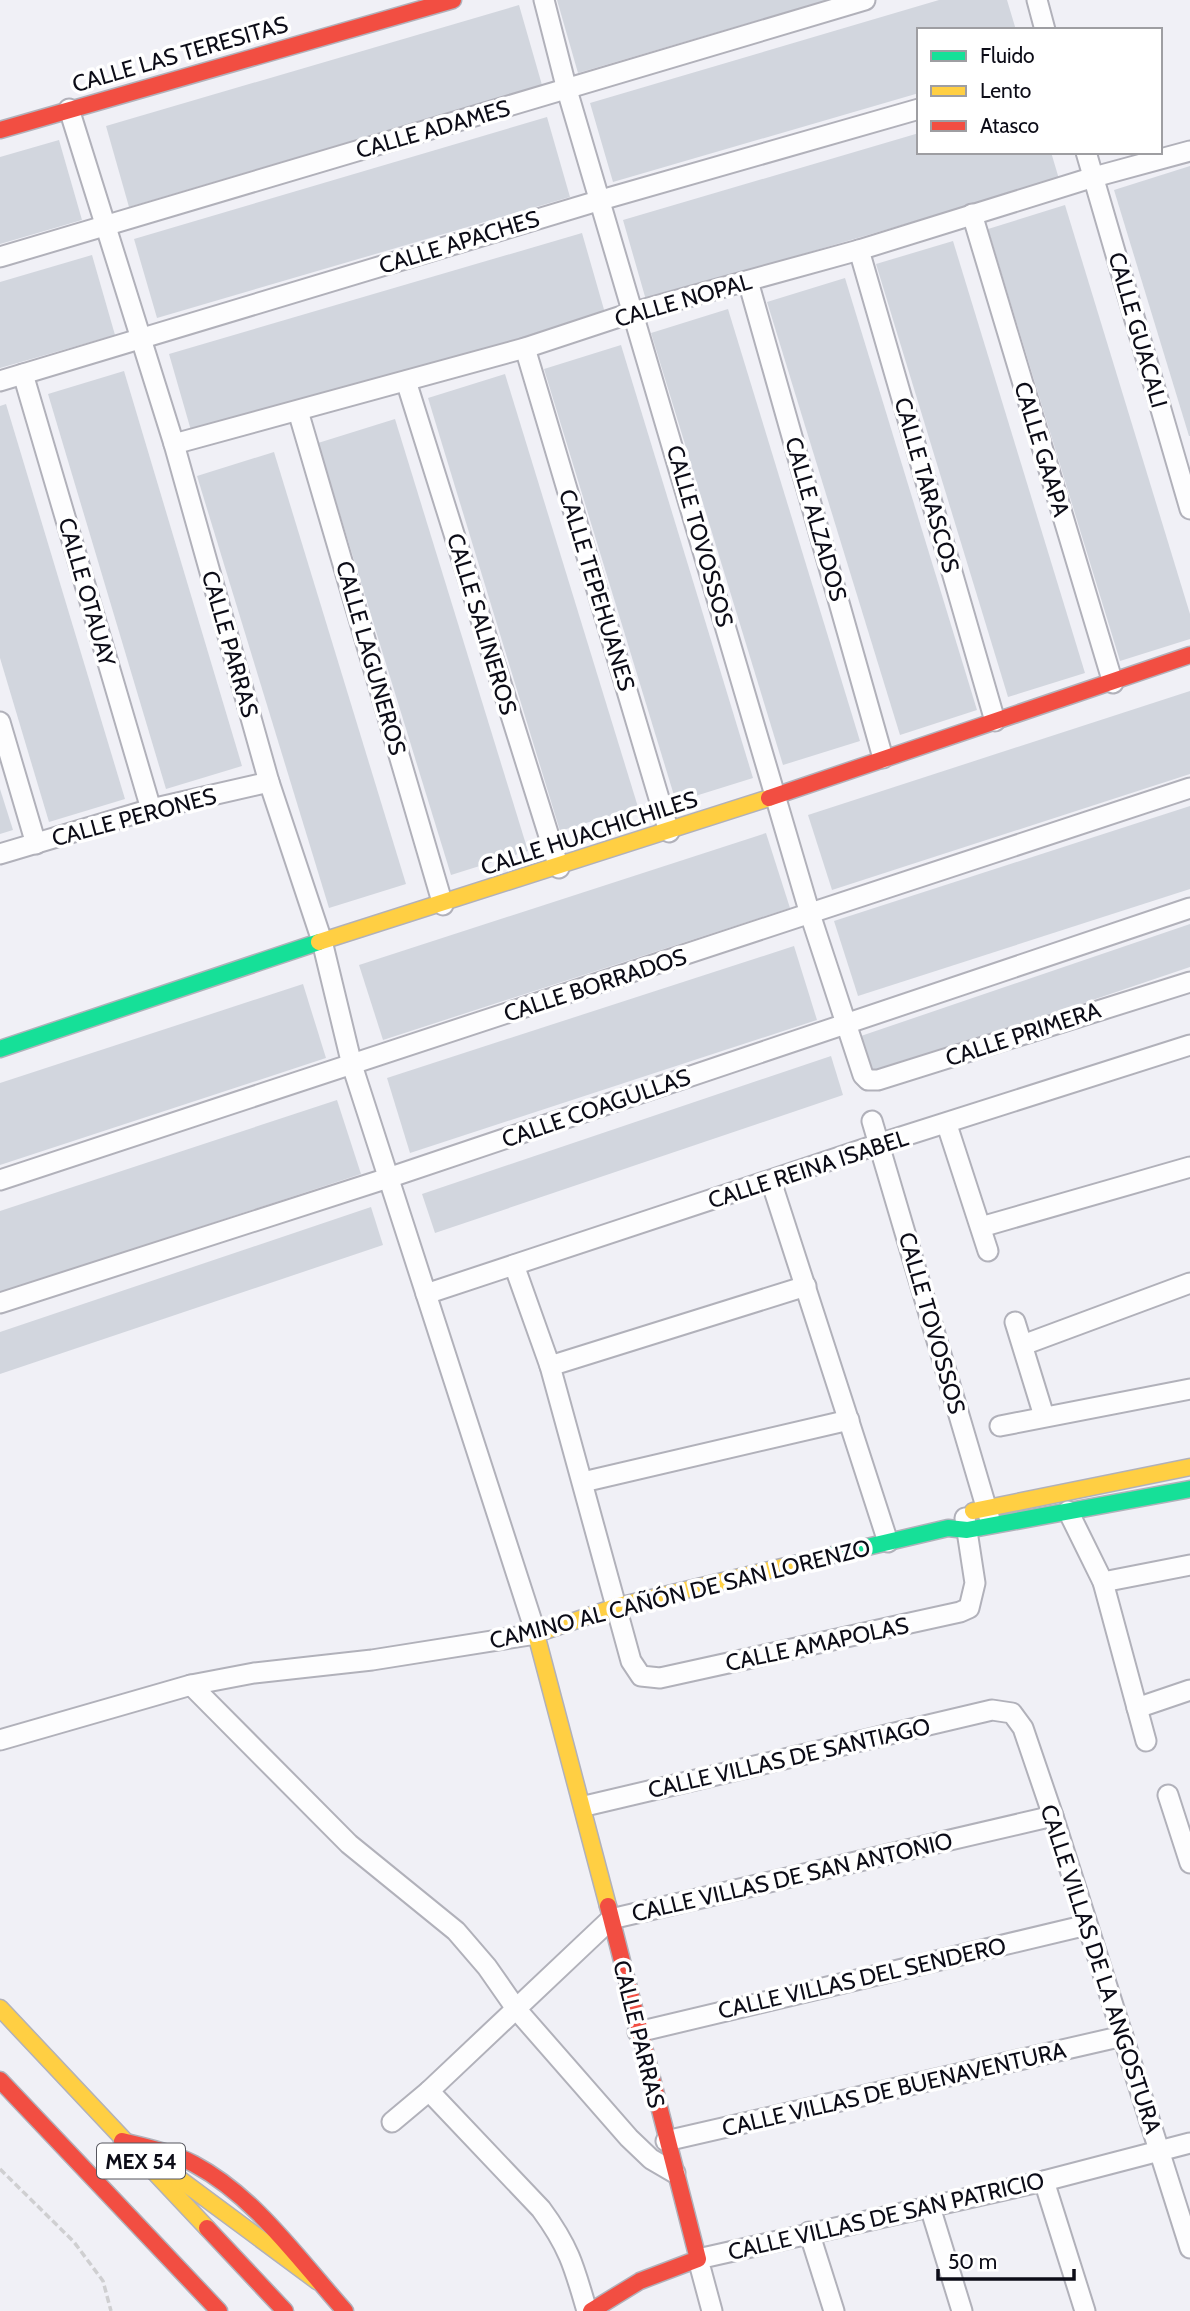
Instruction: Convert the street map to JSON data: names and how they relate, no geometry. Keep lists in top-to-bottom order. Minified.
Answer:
{"streets":{"main road":["CALLE LAS TERESITAS","CALLE PARRAS","CALLE HUACHICHILES","CAMINO AL CAÑÓN DE SAN LORENZO","MEX 54","CALLE VILLAS DE SAN PATRICIO"],"street":["CALLE ADAMES","CALLE APACHES","CALLE NOPAL","CALLE GUACALI","CALLE GAAPA","CALLE TARASCOS","CALLE ALZADOS","CALLE TOVOSSOS","CALLE TEPEHUANES","CALLE OTAUAY","CALLE SALINEROS","CALLE LAGUNEROS","CALLE PERONES","CALLE BORRADOS","CALLE PRIMERA","CALLE COAGULLAS","CALLE REINA ISABEL","CALLE AMAPOLAS","CALLE VILLAS DE SANTIAGO","CALLE VILLAS DE SAN ANTONIO","CALLE VILLAS DE LA ANGOSTURA","CALLE VILLAS DEL SENDERO","CALLE VILLAS DE BUENAVENTURA"]},"crossings":[["CALLE LAS TERESITAS","CALLE PARRAS"],["CALLE ADAMES","CALLE TOVOSSOS"],["CALLE ADAMES","CALLE PARRAS"],["CALLE APACHES","CALLE TOVOSSOS"],["CALLE APACHES","CALLE OTAUAY"],["CALLE APACHES","CALLE PARRAS"],["CALLE NOPAL","CALLE GUACALI"],["CALLE NOPAL","CALLE GAAPA"],["CALLE NOPAL","CALLE TARASCOS"],["CALLE NOPAL","CALLE ALZADOS"],["CALLE NOPAL","CALLE TOVOSSOS"],["CALLE NOPAL","CALLE TEPEHUANES"],["CALLE NOPAL","CALLE SALINEROS"],["CALLE NOPAL","CALLE PARRAS"],["CALLE NOPAL","CALLE LAGUNEROS"],["CALLE GAAPA","CALLE HUACHICHILES"],["CALLE TARASCOS","CALLE HUACHICHILES"],["CALLE ALZADOS","CALLE HUACHICHILES"],["CALLE TOVOSSOS","CALLE HUACHICHILES"],["CALLE TOVOSSOS","CALLE BORRADOS"],["CALLE TOVOSSOS","CALLE PRIMERA"],["CALLE TOVOSSOS","CALLE COAGULLAS"],["CALLE TOVOSSOS","CALLE REINA ISABEL"],["CALLE TOVOSSOS","CAMINO AL CAÑÓN DE SAN LORENZO"],["CALLE TEPEHUANES","CALLE HUACHICHILES"],["CALLE OTAUAY","CALLE PERONES"],["CALLE SALINEROS","CALLE HUACHICHILES"],["CALLE PARRAS","CALLE PERONES"],["CALLE PARRAS","CALLE HUACHICHILES"],["CALLE PARRAS","CALLE BORRADOS"],["CALLE PARRAS","CALLE COAGULLAS"],["CALLE PARRAS","CALLE REINA ISABEL"],["CALLE PARRAS","CAMINO AL CAÑÓN DE SAN LORENZO"],["CALLE PARRAS","CALLE VILLAS DE SANTIAGO"],["CALLE PARRAS","CALLE VILLAS DE SAN ANTONIO"],["CALLE PARRAS","CALLE VILLAS DEL SENDERO"],["CALLE PARRAS","CALLE VILLAS DE BUENAVENTURA"],["CALLE PARRAS","CALLE VILLAS DE SAN PATRICIO"],["CALLE LAGUNEROS","CALLE HUACHICHILES"],["CAMINO AL CAÑÓN DE SAN LORENZO","CALLE AMAPOLAS"],["CALLE VILLAS DE SANTIAGO","CALLE VILLAS DE LA ANGOSTURA"],["CALLE VILLAS DE SAN ANTONIO","CALLE VILLAS DE LA ANGOSTURA"],["CALLE VILLAS DE LA ANGOSTURA","CALLE VILLAS DEL SENDERO"],["CALLE VILLAS DE LA ANGOSTURA","CALLE VILLAS DE BUENAVENTURA"],["CALLE VILLAS DE LA ANGOSTURA","CALLE VILLAS DE SAN PATRICIO"]],"legend":["Fluido","Lento","Atasco"],"scale_bar":"50 m"}
